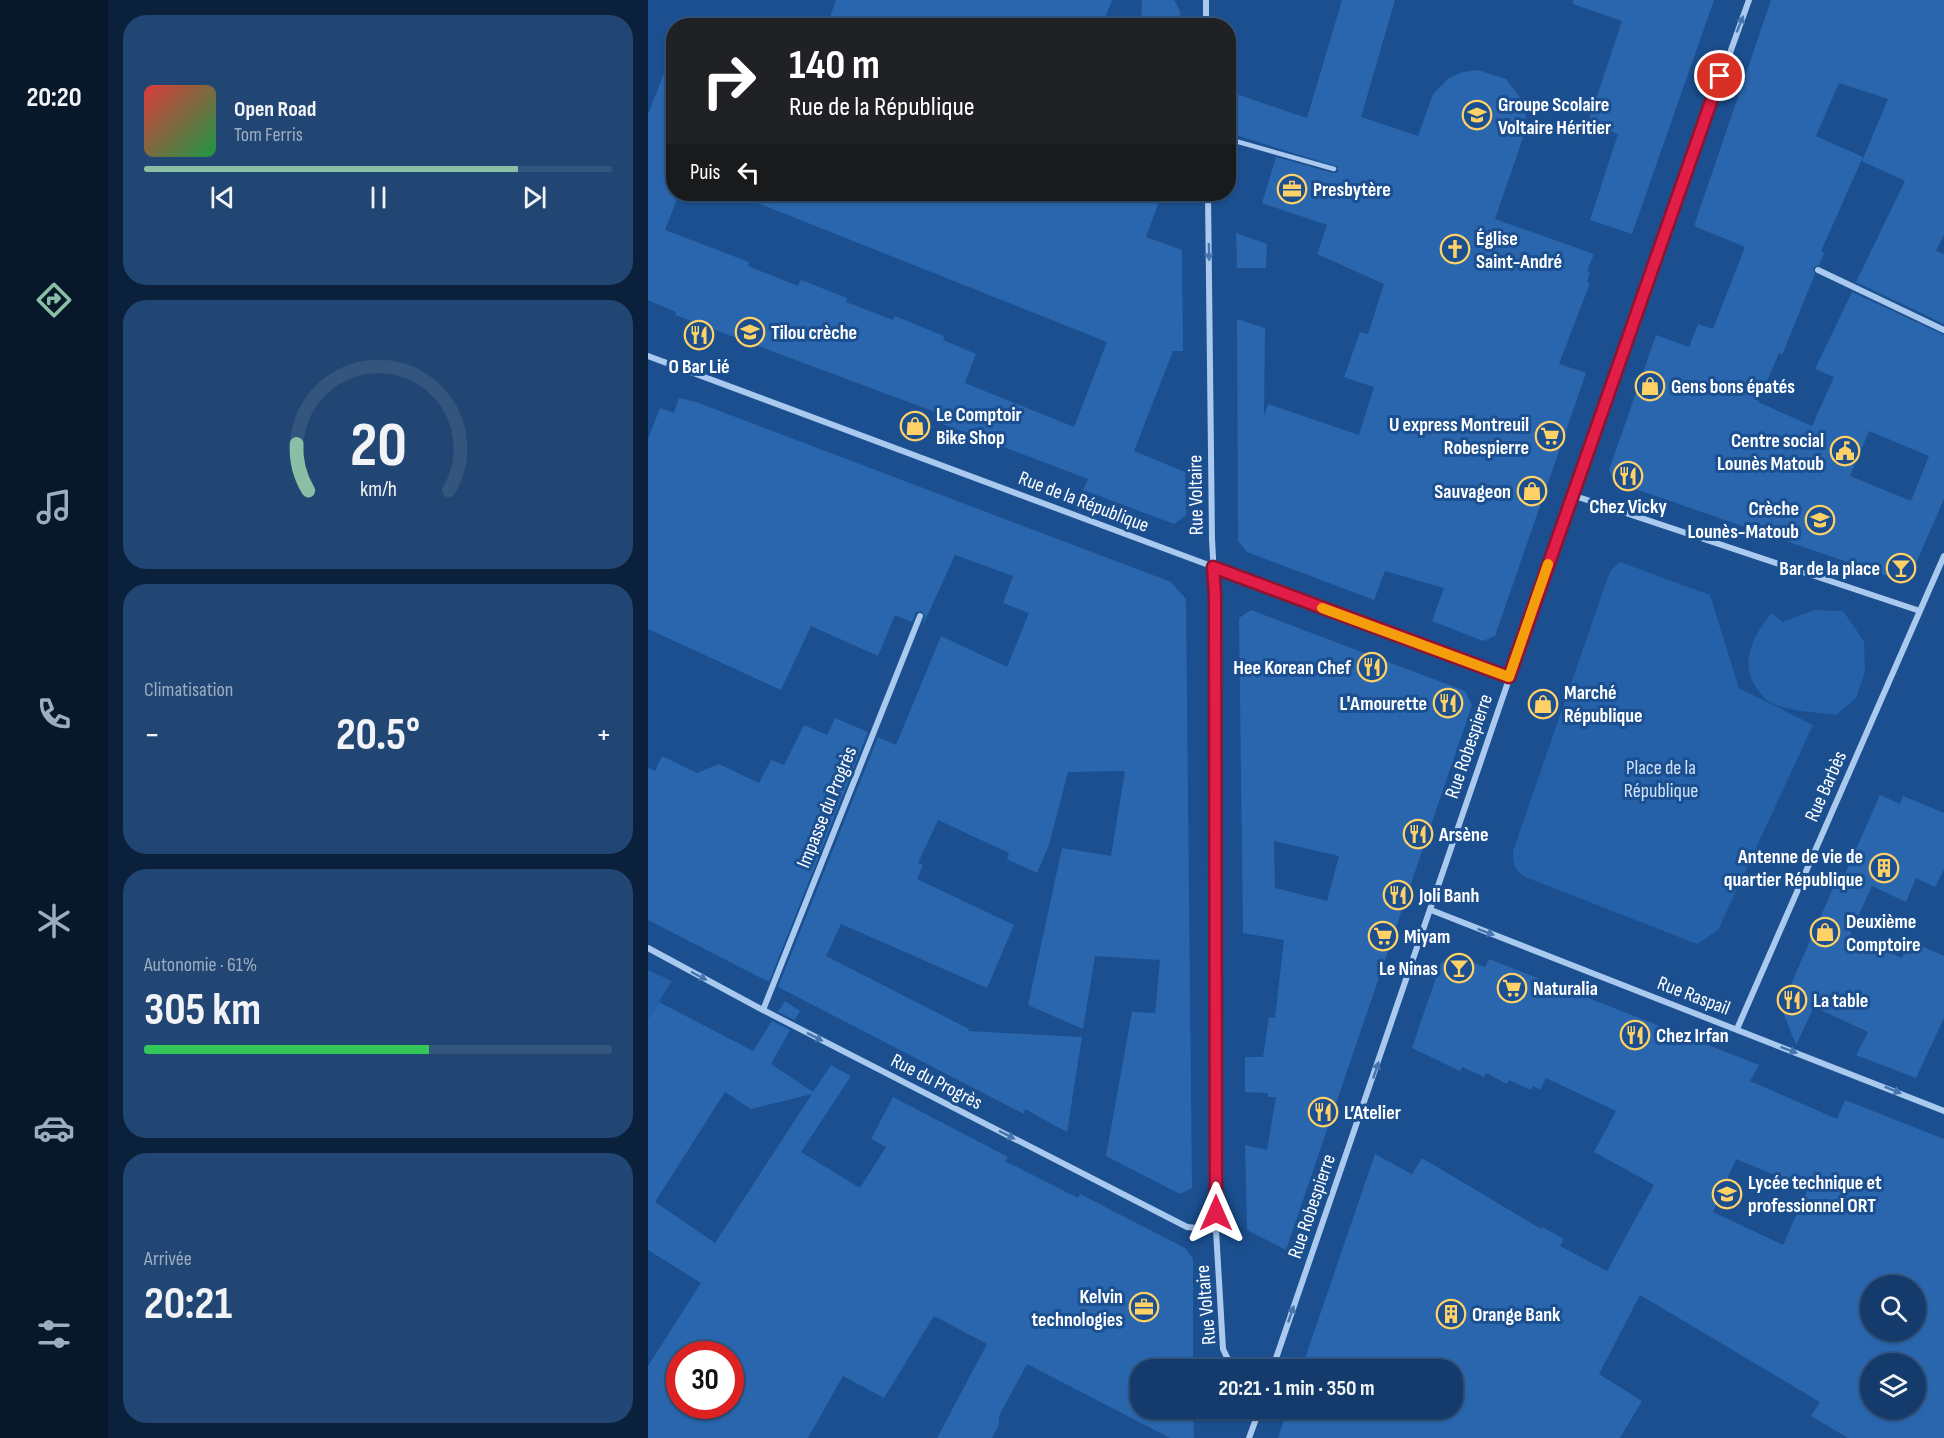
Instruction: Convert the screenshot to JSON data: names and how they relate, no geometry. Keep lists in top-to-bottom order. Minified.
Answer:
{"streets":{"street":["Rue Voltaire","Rue de la République","Rue Robespierre","Rue Barbès","Impasse du Progrès","Rue Raspail","Rue du Progrès"]},"crossings":[["Rue Voltaire","Rue de la République"],["Rue Voltaire","Rue du Progrès"],["Rue de la République","Rue Robespierre"],["Rue Robespierre","Rue Raspail"],["Rue Barbès","Rue Raspail"],["Impasse du Progrès","Rue du Progrès"]],"one_way":["Rue Robespierre","Rue Raspail","Rue du Progrès"],"parks":["Place de la République"],"places":{"school or university":["Groupe Scolaire Voltaire Héritier","Tilou crèche","Crèche Lounès-Matoub","Lycée technique et professionnel ORT"],"office":["Presbytère","Kelvin technologies"],"church":["Église Saint-André"],"restaurant":["O Bar Lié","Chez Vicky","Hee Korean Chef","L'Amourette","Arsène","Joli Banh","La table","Chez Irfan","L’Atelier"],"shop":["Gens bons épatés","Le Comptoir Bike Shop","Sauvageon","Marché République","Deuxième Comptoire"],"supermarket":["U express Montreuil Robespierre","Miyam","Naturalia"],"public building":["Centre social Lounès Matoub"],"bar":["Bar de la place","Le Ninas"],"building":["Antenne de vie de quartier République","Orange Bank"]},"page":{"tabs":"20:20","turn":["140 m","Rue de la République"],"song":["Open Road","Tom Ferris"],"then":"Puis","tile":["Climatisation",["Autonomie · 61%","305 km"],["Arrivée","20:21"]],"heat":["−","20.5°","+"],"limit":"30","trip":"20:21 · 1 min · 350 m","gauge":["20","km/h"]}}
